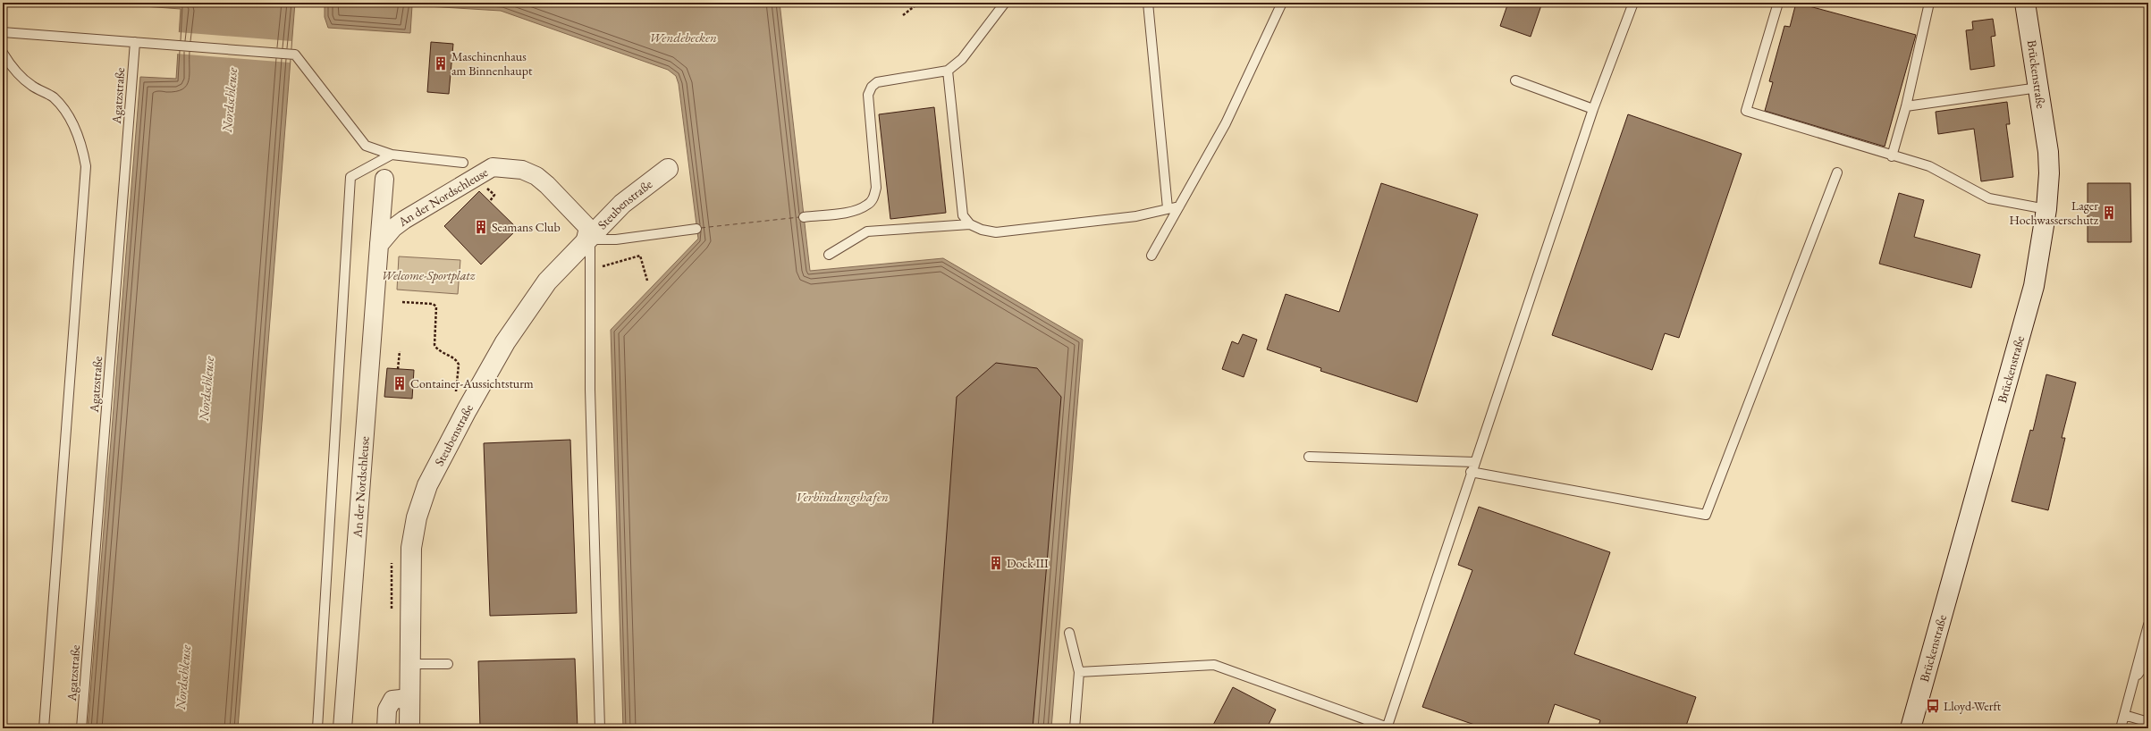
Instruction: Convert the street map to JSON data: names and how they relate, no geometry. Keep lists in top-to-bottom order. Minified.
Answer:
{"streets":{"main road":["Brückenstraße","Steubenstraße"],"street":["An der Nordschleuse"],"lane":["Agatzstraße"]},"crossings":[["An der Nordschleuse","Steubenstraße"]],"water":["Wendebecken","Nordschleuse","Verbindungshafen"],"parks":["Welcome-Sportplatz"],"places":{"building":["Maschinenhaus am Binnenhaupt","Lager Hochwasserschutz","Seamans Club","Container-Aussichtsturm","Dock III"],"bus stop":["Lloyd-Werft"]}}
